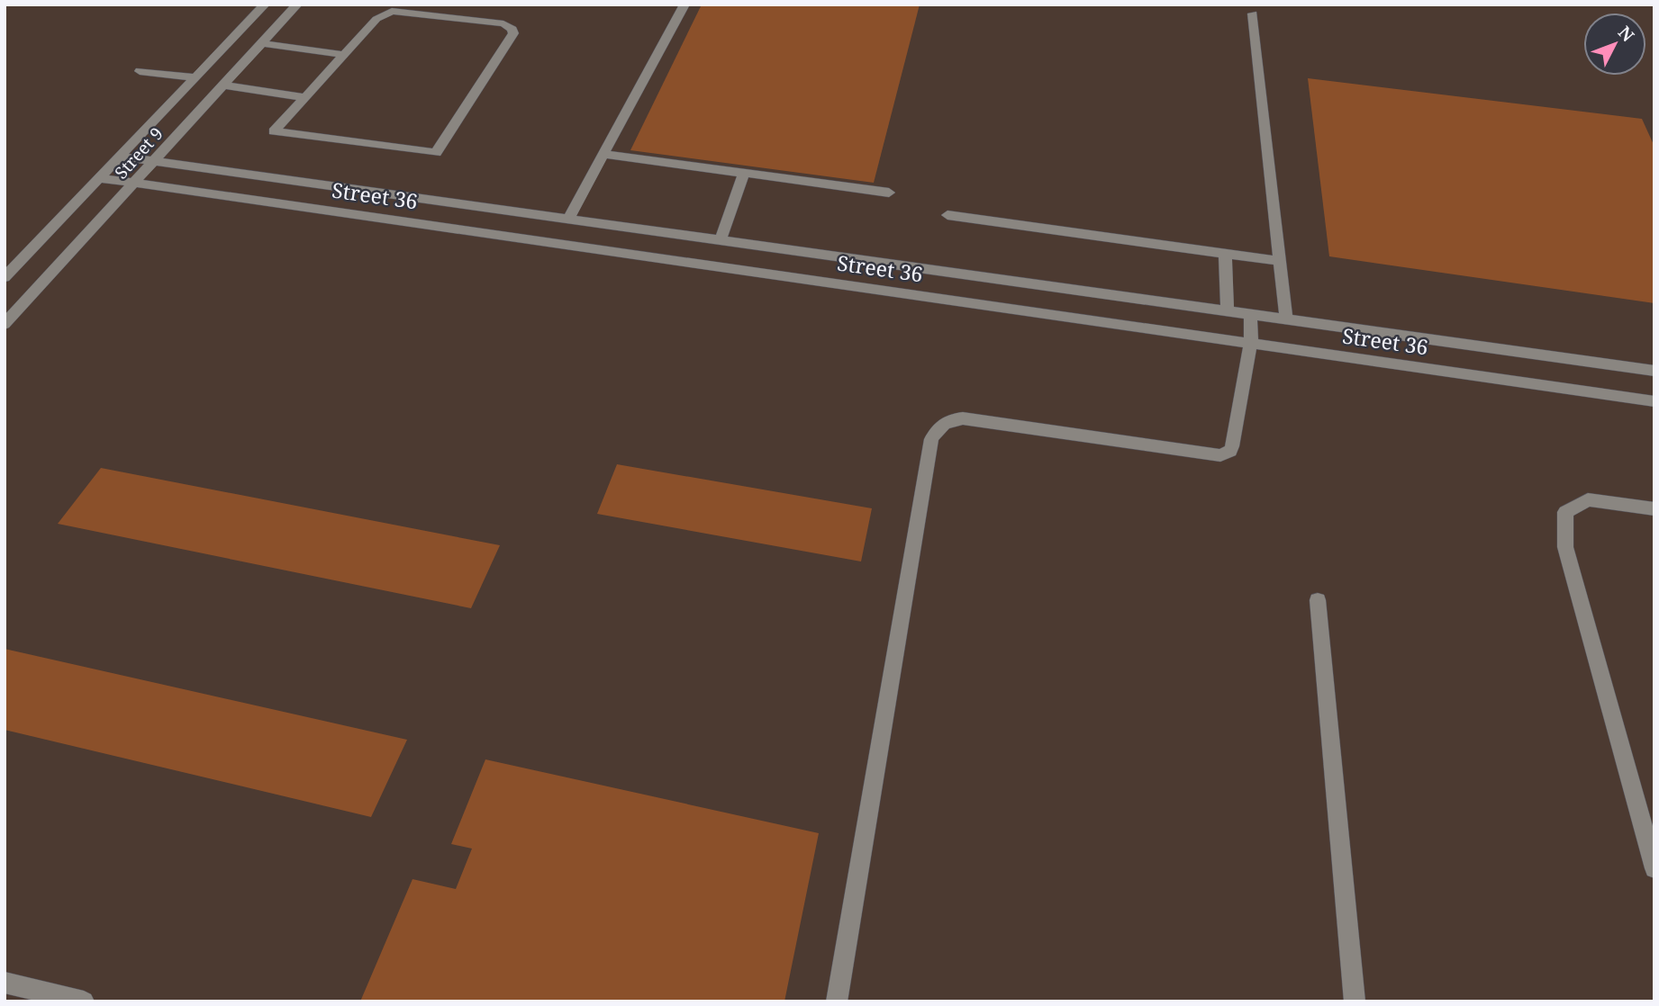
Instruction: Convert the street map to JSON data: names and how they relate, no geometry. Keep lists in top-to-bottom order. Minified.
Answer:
{"streets":{"lane":["Street 9","Street 36"]},"crossings":[["Street 9","Street 36"]],"north":"top right"}
